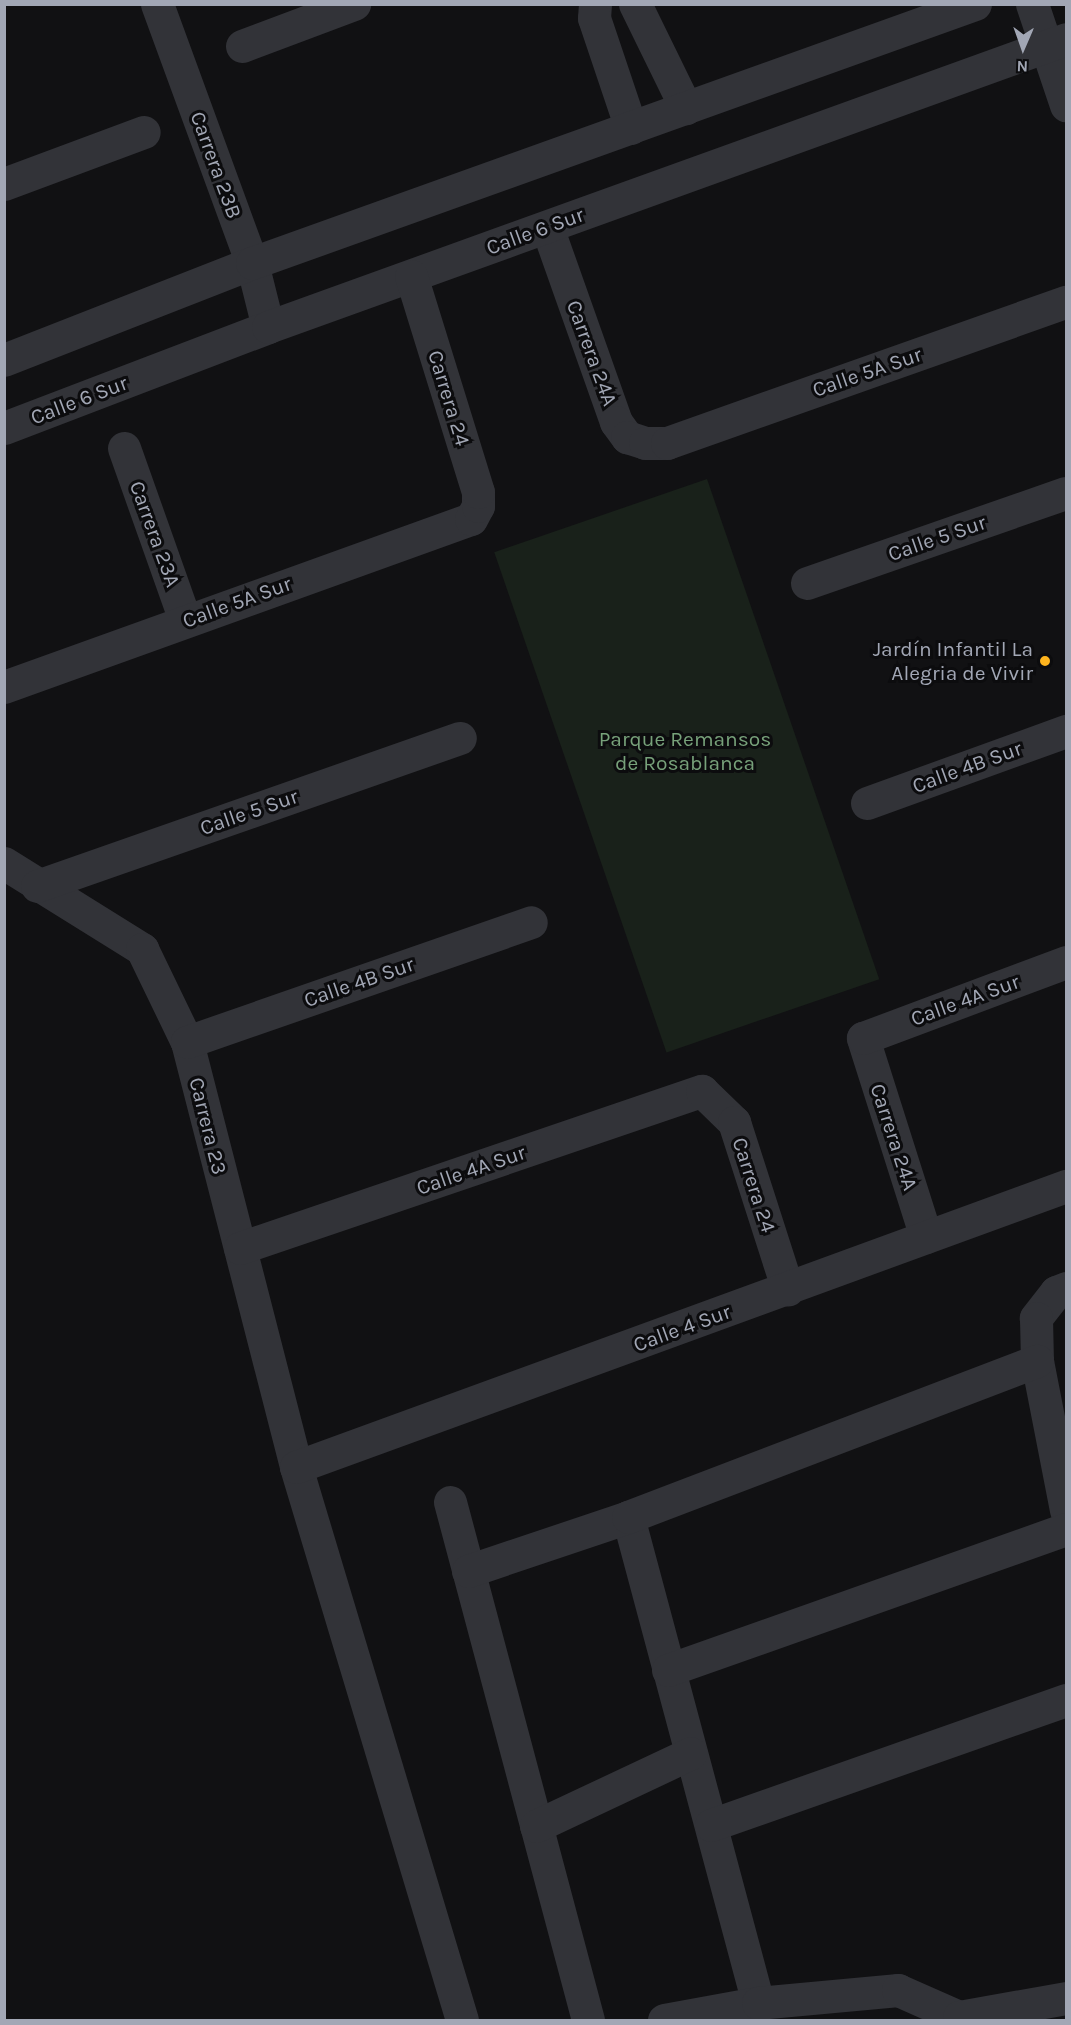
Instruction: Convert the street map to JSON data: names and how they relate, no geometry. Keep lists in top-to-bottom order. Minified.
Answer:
{"streets":{"street":["Carrera 23B","Calle 6 Sur","Carrera 24A","Calle 5A Sur","Carrera 24","Carrera 23A","Calle 5 Sur","Calle 4B Sur","Calle 4A Sur","Carrera 23","Calle 4 Sur"]},"crossings":[["Carrera 23B","Calle 6 Sur"],["Calle 6 Sur","Carrera 24A"],["Calle 6 Sur","Carrera 24"],["Carrera 24A","Calle 5A Sur"],["Carrera 24A","Calle 4A Sur"],["Carrera 24A","Calle 4 Sur"],["Calle 5A Sur","Carrera 24"],["Calle 5A Sur","Carrera 23A"],["Carrera 24","Calle 4A Sur"],["Carrera 24","Calle 4 Sur"],["Calle 5 Sur","Carrera 23"],["Calle 4B Sur","Carrera 23"],["Calle 4A Sur","Carrera 23"],["Carrera 23","Calle 4 Sur"]],"parks":["Parque Remansos de Rosablanca"],"places":["Jardín Infantil La Alegria de Vivir"],"north":"bottom"}
